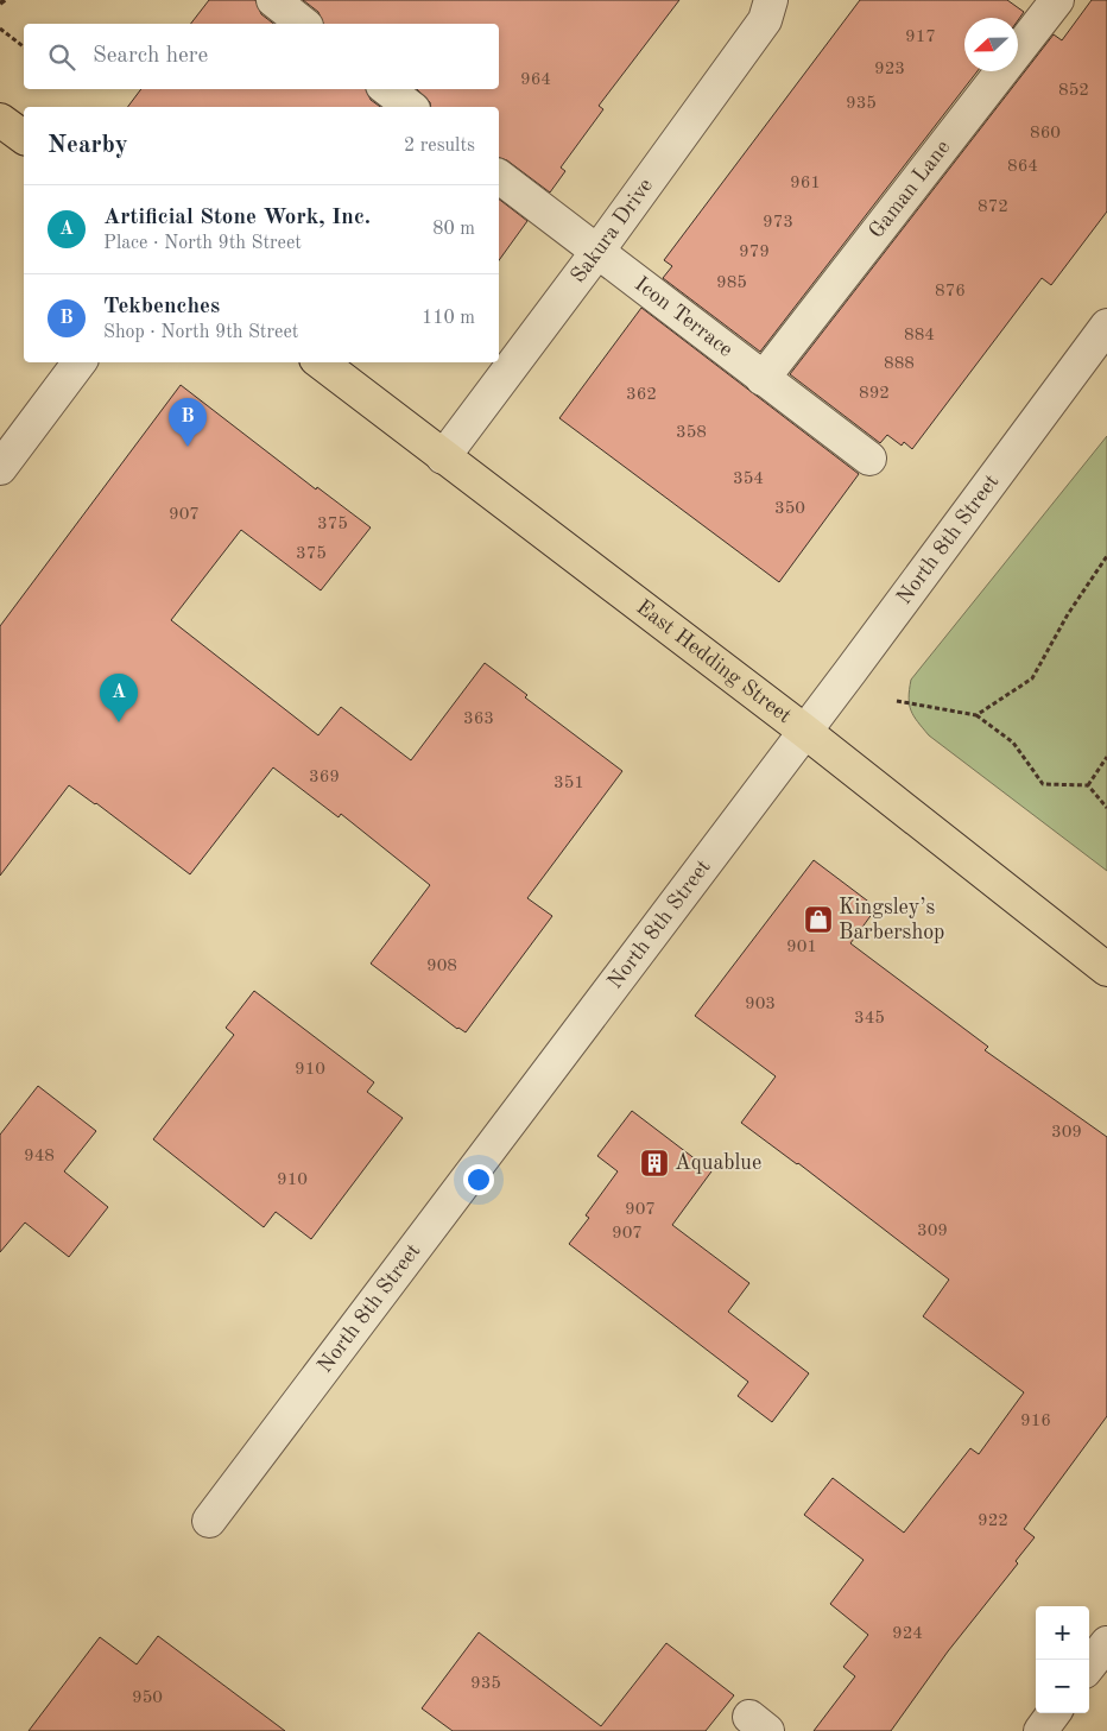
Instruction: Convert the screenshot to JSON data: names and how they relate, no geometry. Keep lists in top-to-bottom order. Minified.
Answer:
{"streets":{"main road":["East Hedding Street"],"street":["Gaman Lane","Sakura Drive","Icon Terrace","North 8th Street"]},"crossings":[["Gaman Lane","Icon Terrace"],["Sakura Drive","Icon Terrace"],["Sakura Drive","East Hedding Street"],["North 8th Street","East Hedding Street"]],"places":{"shop":["Kingsley’s Barbershop"],"building":["Aquablue"]},"house_numbers":["917","923","964","852","935","860","864","961","872","973","979","985","876","884","888","892","362","358","354","350","907","375","375","363","369","351","901","908","903","345","910","309","948","910","907","309","907","916","922","924","935","950"],"north":"left","page":{"search":"Search here","heading":["Nearby","2 results"],"list":[{"mark":"A","name":"Artificial Stone Work, Inc.","note":"Place · North 9th Street","value":"80 m"},{"mark":"B","name":"Tekbenches","note":"Shop · North 9th Street","value":"110 m"}],"pins":["B","A"],"map_buttons":["+","−"]}}
